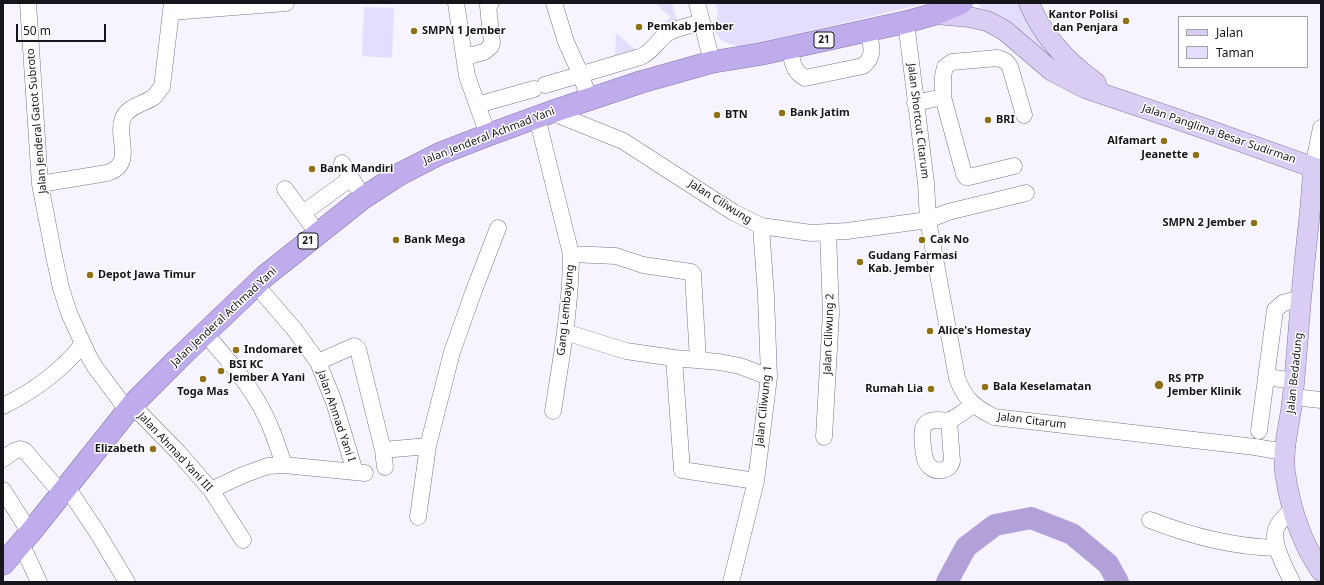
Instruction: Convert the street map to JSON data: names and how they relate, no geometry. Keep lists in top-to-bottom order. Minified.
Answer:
{"streets":{"highway":["21","Jalan Jenderal Achmad Yani"],"main road":["Jalan Panglima Besar Sudirman","Jalan Bedadung"],"street":["Jalan Jenderal Gatot Subroto","Jalan Shortcut Citarum","Jalan Ciliwung","Gang Lembayung","Jalan Ciliwung 2","Jalan Ciliwung 1","Jalan Ahmad Yani I","Jalan Citarum","Jalan Ahmad Yani III"]},"crossings":[["21","Jalan Panglima Besar Sudirman"],["21","Jalan Jenderal Achmad Yani"],["Jalan Jenderal Gatot Subroto","Jalan Jenderal Achmad Yani"],["Jalan Jenderal Gatot Subroto","Jalan Ahmad Yani III"],["Jalan Shortcut Citarum","Jalan Jenderal Achmad Yani"],["Jalan Shortcut Citarum","Jalan Ciliwung"],["Jalan Shortcut Citarum","Jalan Citarum"],["Jalan Panglima Besar Sudirman","Jalan Jenderal Achmad Yani"],["Jalan Panglima Besar Sudirman","Jalan Bedadung"],["Jalan Jenderal Achmad Yani","Jalan Ciliwung"],["Jalan Jenderal Achmad Yani","Gang Lembayung"],["Jalan Jenderal Achmad Yani","Jalan Ahmad Yani I"],["Jalan Jenderal Achmad Yani","Jalan Ahmad Yani III"],["Jalan Ciliwung","Gang Lembayung"],["Jalan Ciliwung","Jalan Ciliwung 2"],["Jalan Ciliwung","Jalan Ciliwung 1"],["Jalan Ciliwung","Jalan Citarum"],["Jalan Bedadung","Jalan Citarum"]],"places":["Kantor Polisi dan Penjara","Pemkab Jember","SMPN 1 Jember","Bank Jatim","BTN","BRI","Alfamart","Jeanette","Bank Mandiri","SMPN 2 Jember","Bank Mega","Cak No","Gudang Farmasi Kab. Jember","Depot Jawa Timur","Alice's Homestay","Indomaret","BSI KC Jember A Yani","Toga Mas","RS PTP Jember Klinik","Bala Keselamatan","Rumah Lia","Elizabeth"],"legend":["Jalan","Taman"],"scale_bar":"50 m"}
